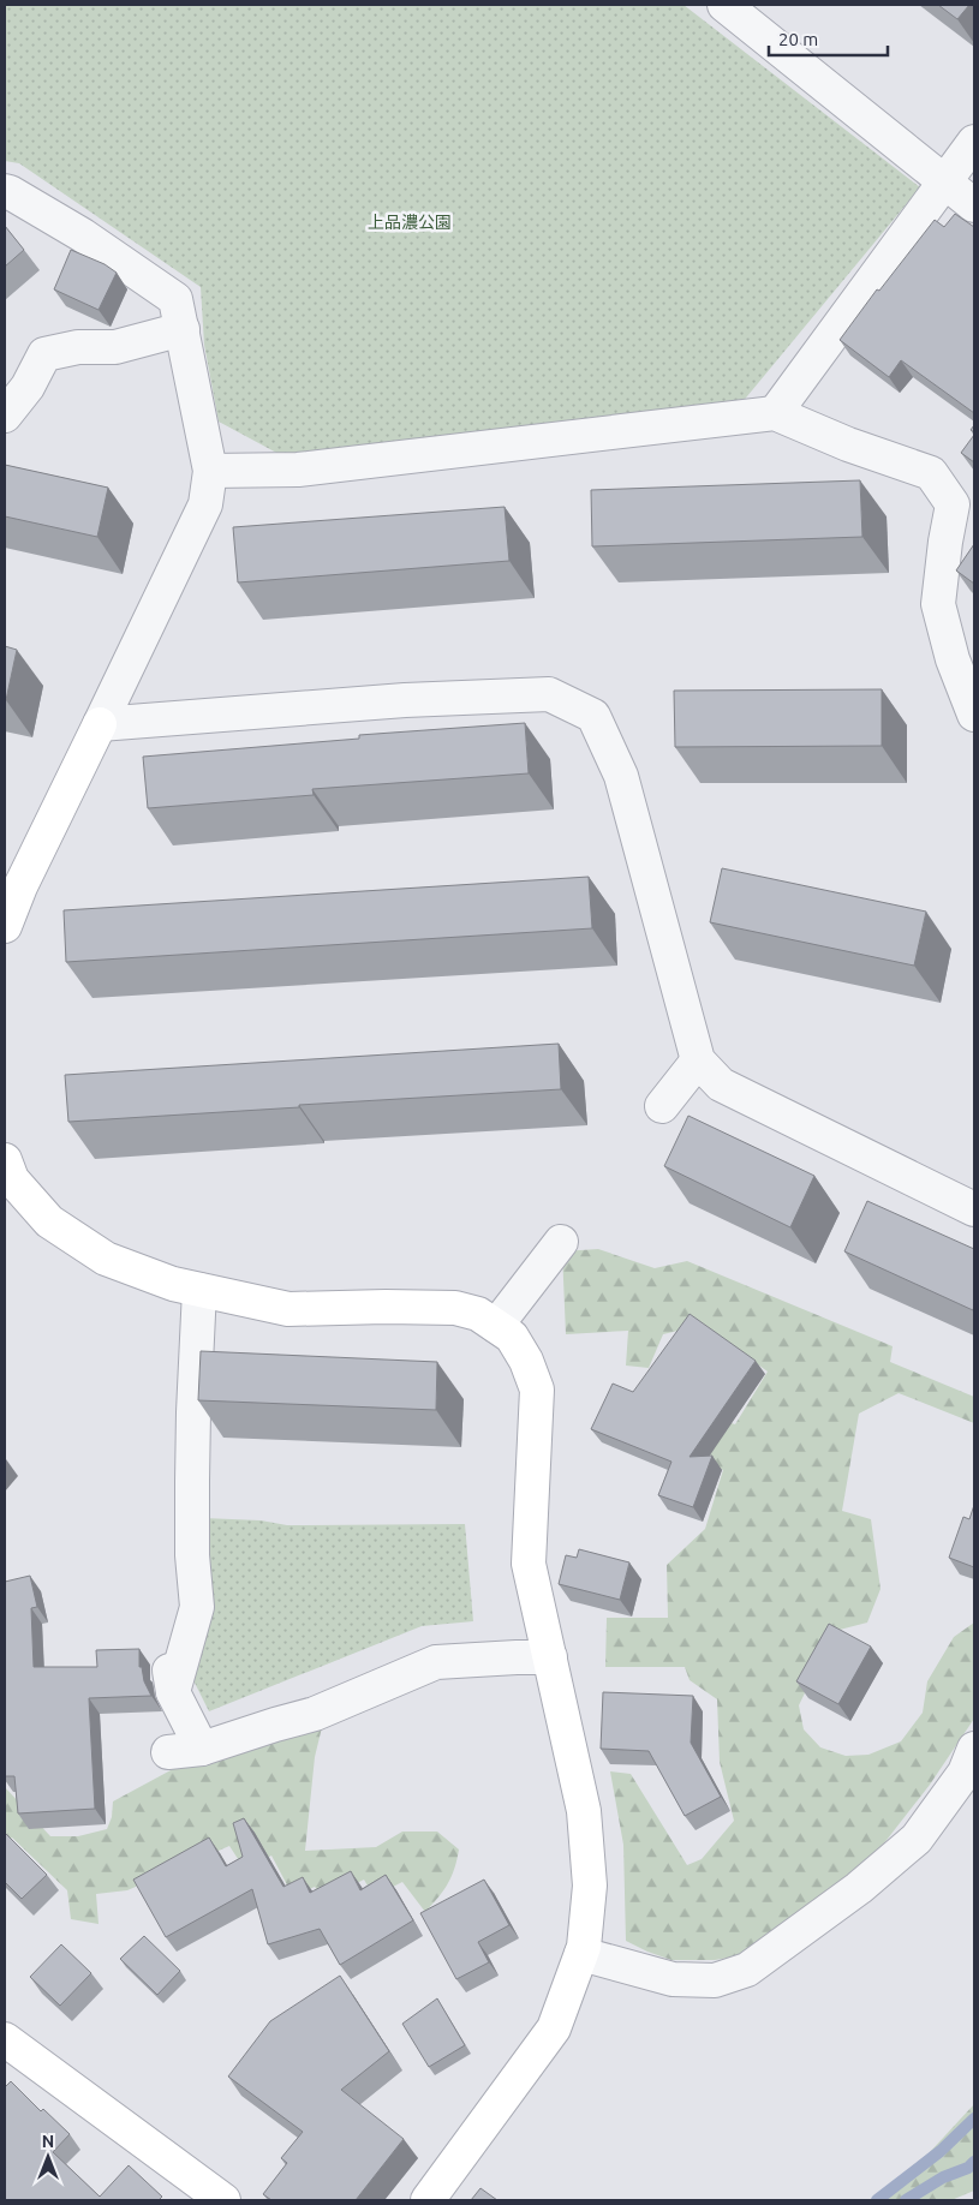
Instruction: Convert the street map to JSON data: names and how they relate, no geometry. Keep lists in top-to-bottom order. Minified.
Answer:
{"parks":["上品濃公園"],"scale_bar":"20 m","north":"top"}
